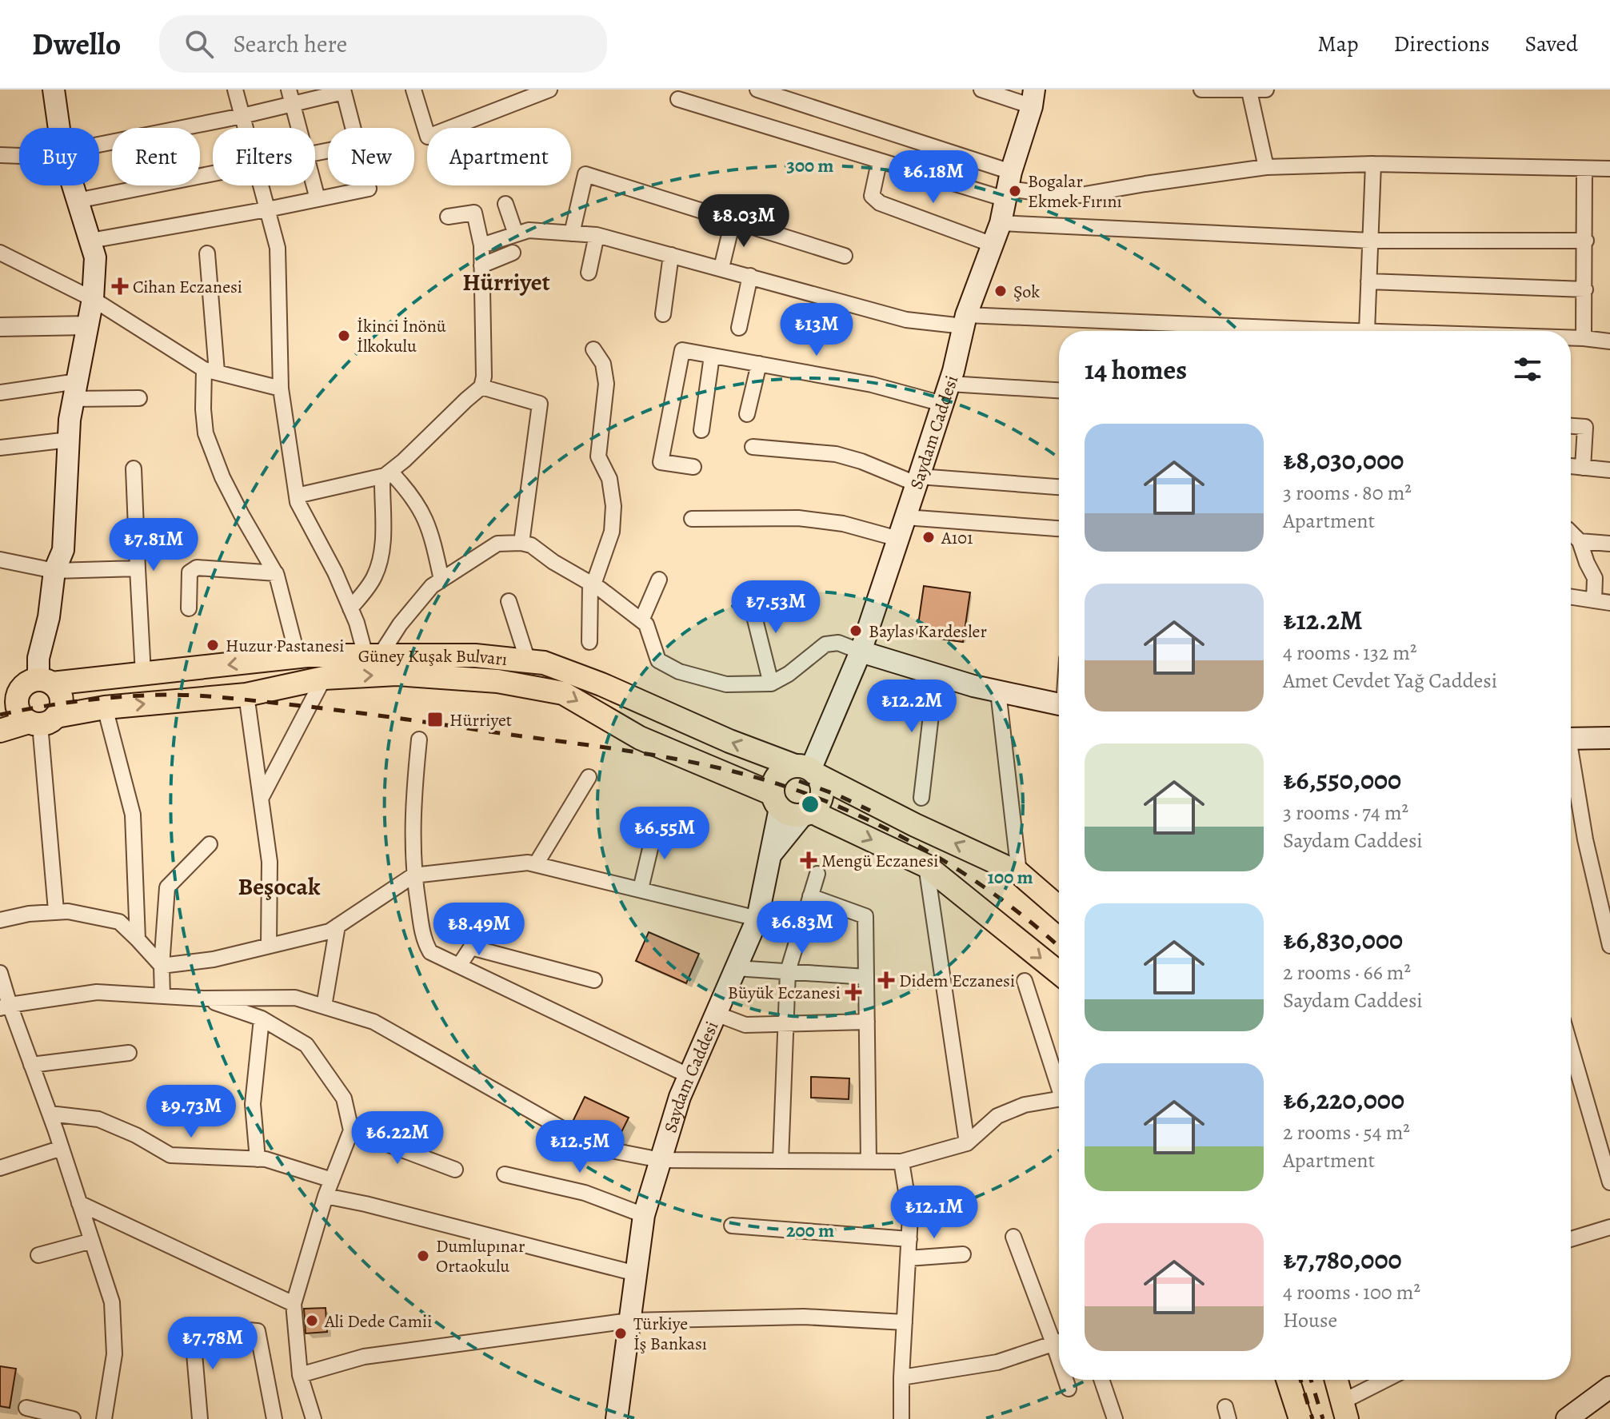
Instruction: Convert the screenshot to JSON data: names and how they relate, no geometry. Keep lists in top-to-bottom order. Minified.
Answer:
{"streets":{"main road":["Saydam Caddesi","Güney Kuşak Bulvarı"]},"crossings":[["Saydam Caddesi","Güney Kuşak Bulvarı"]],"districts":["Hürriyet","Beşocak"],"places":{"other":["Bogalar Ekmek Fırını","Şok","İkinci İnönü İlkokulu","A101","Baylas Kardesler","Huzur Pastanesi","Dumlupınar Ortaokulu","Ali Dede Camii","Türkiye İş Bankası"],"health":["Cihan Eczanesi","Mengü Eczanesi","Didem Eczanesi","Büyük Eczanesi"],"transit":["Hürriyet"]},"page":{"header":"Dwello","search":"Search here","nav":["Map","Directions","Saved"],"chip":["Buy","Rent","Filters","New","Apartment"],"price":["₺6.18M","₺8.03M","₺13M","₺7.81M","₺7.53M","₺12.2M","₺6.55M","₺6.83M","₺8.49M","₺9.73M","₺6.22M","₺12.5M","₺12.1M","₺7.78M"],"heading":"14 homes","list":[{"name":"₺8,030,000","note":"3 rooms · 80 m² · Apartment"},{"name":"₺12.2M","note":"4 rooms · 132 m² · Amet Cevdet Yağ Caddesi"},{"name":"₺6,550,000","note":"3 rooms · 74 m² · Saydam Caddesi"},{"name":"₺6,830,000","note":"2 rooms · 66 m² · Saydam Caddesi"},{"name":"₺6,220,000","note":"2 rooms · 54 m² · Apartment"},{"name":"₺7,780,000","note":"4 rooms · 100 m² · House"}]},"rings":["300 m","100 m","200 m"]}
